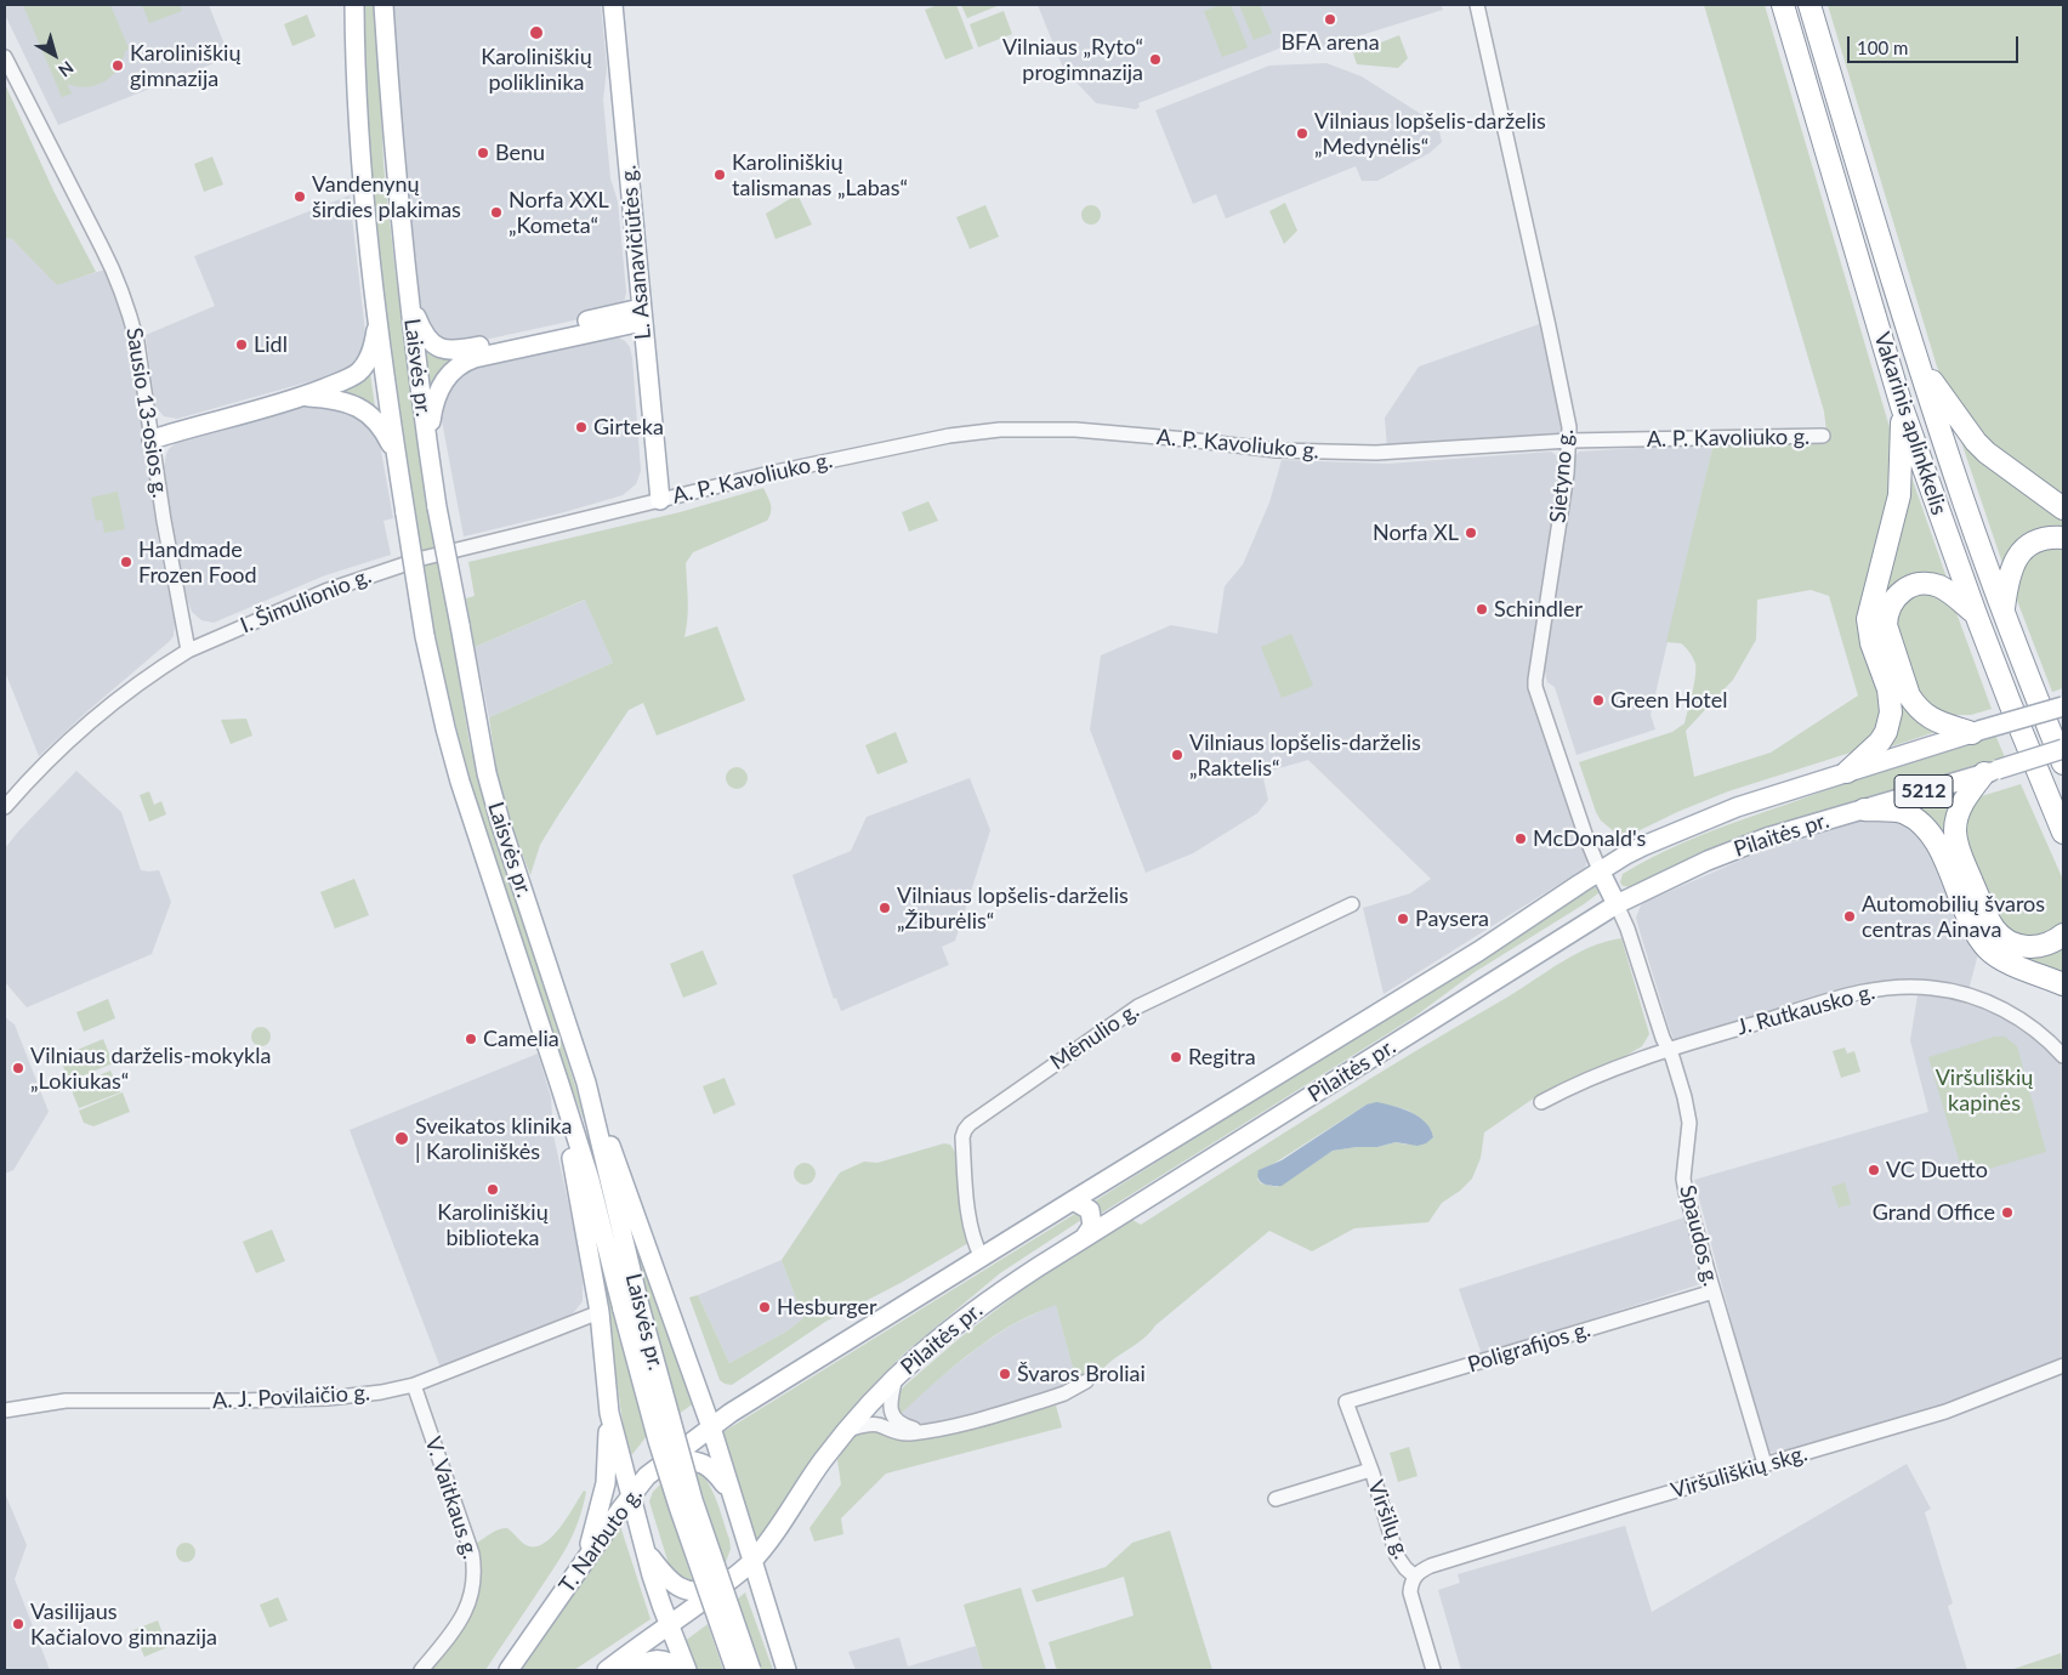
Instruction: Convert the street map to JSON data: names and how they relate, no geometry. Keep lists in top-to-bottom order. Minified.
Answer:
{"streets":{"highway":["Vakarinis aplinkkelis"],"main road":["L. Asanavičiūtės g.","Laisvės pr.","5212","Pilaitės pr.","T. Narbuto g."],"street":["Sausio 13-osios g.","A. P. Kavoliuko g.","Sietyno g.","I. Šimulionio g.","J. Rutkausko g.","Mėnulio g.","Spaudos g.","Poligrafijos g.","A. J. Povilaičio g.","Viršuliškių skg.","V. Vaitkaus g.","Viršilų g."]},"crossings":[["L. Asanavičiūtės g.","A. P. Kavoliuko g."],["L. Asanavičiūtės g.","I. Šimulionio g."],["Laisvės pr.","Pilaitės pr."],["Laisvės pr.","A. J. Povilaičio g."],["Laisvės pr.","T. Narbuto g."],["Sausio 13-osios g.","I. Šimulionio g."],["A. P. Kavoliuko g.","Sietyno g."],["A. P. Kavoliuko g.","I. Šimulionio g."],["Sietyno g.","Pilaitės pr."],["Pilaitės pr.","Mėnulio g."],["Pilaitės pr.","Spaudos g."],["Pilaitės pr.","T. Narbuto g."],["J. Rutkausko g.","Spaudos g."],["Spaudos g.","Poligrafijos g."],["Spaudos g.","Viršuliškių skg."],["Poligrafijos g.","Viršilų g."],["A. J. Povilaičio g.","V. Vaitkaus g."],["Viršuliškių skg.","Viršilų g."]],"parks":["Viršuliškių kapinės"],"places":["BFA arena","Karoliniškių poliklinika","Vilniaus „Ryto“ progimnazija","Karoliniškių gimnazija","Vilniaus lopšelis-darželis „Medynėlis“","Benu","Karoliniškių talismanas „Labas“","Vandenynų širdies plakimas","Norfa XXL „Kometa“","Lidl","Girteka","Norfa XL","Handmade Frozen Food","Schindler","Green Hotel","Vilniaus lopšelis-darželis „Raktelis“","McDonald's","Vilniaus lopšelis-darželis „Žiburėlis“","Automobilių švaros centras Ainava","Paysera","Camelia","Regitra","Vilniaus darželis-mokykla „Lokiukas“","Sveikatos klinika | Karoliniškės","VC Duetto","Karoliniškių biblioteka","Grand Office","Hesburger","Švaros Broliai","Vasilijaus Kačialovo gimnazija"],"scale_bar":"100 m","north":"bottom right"}
